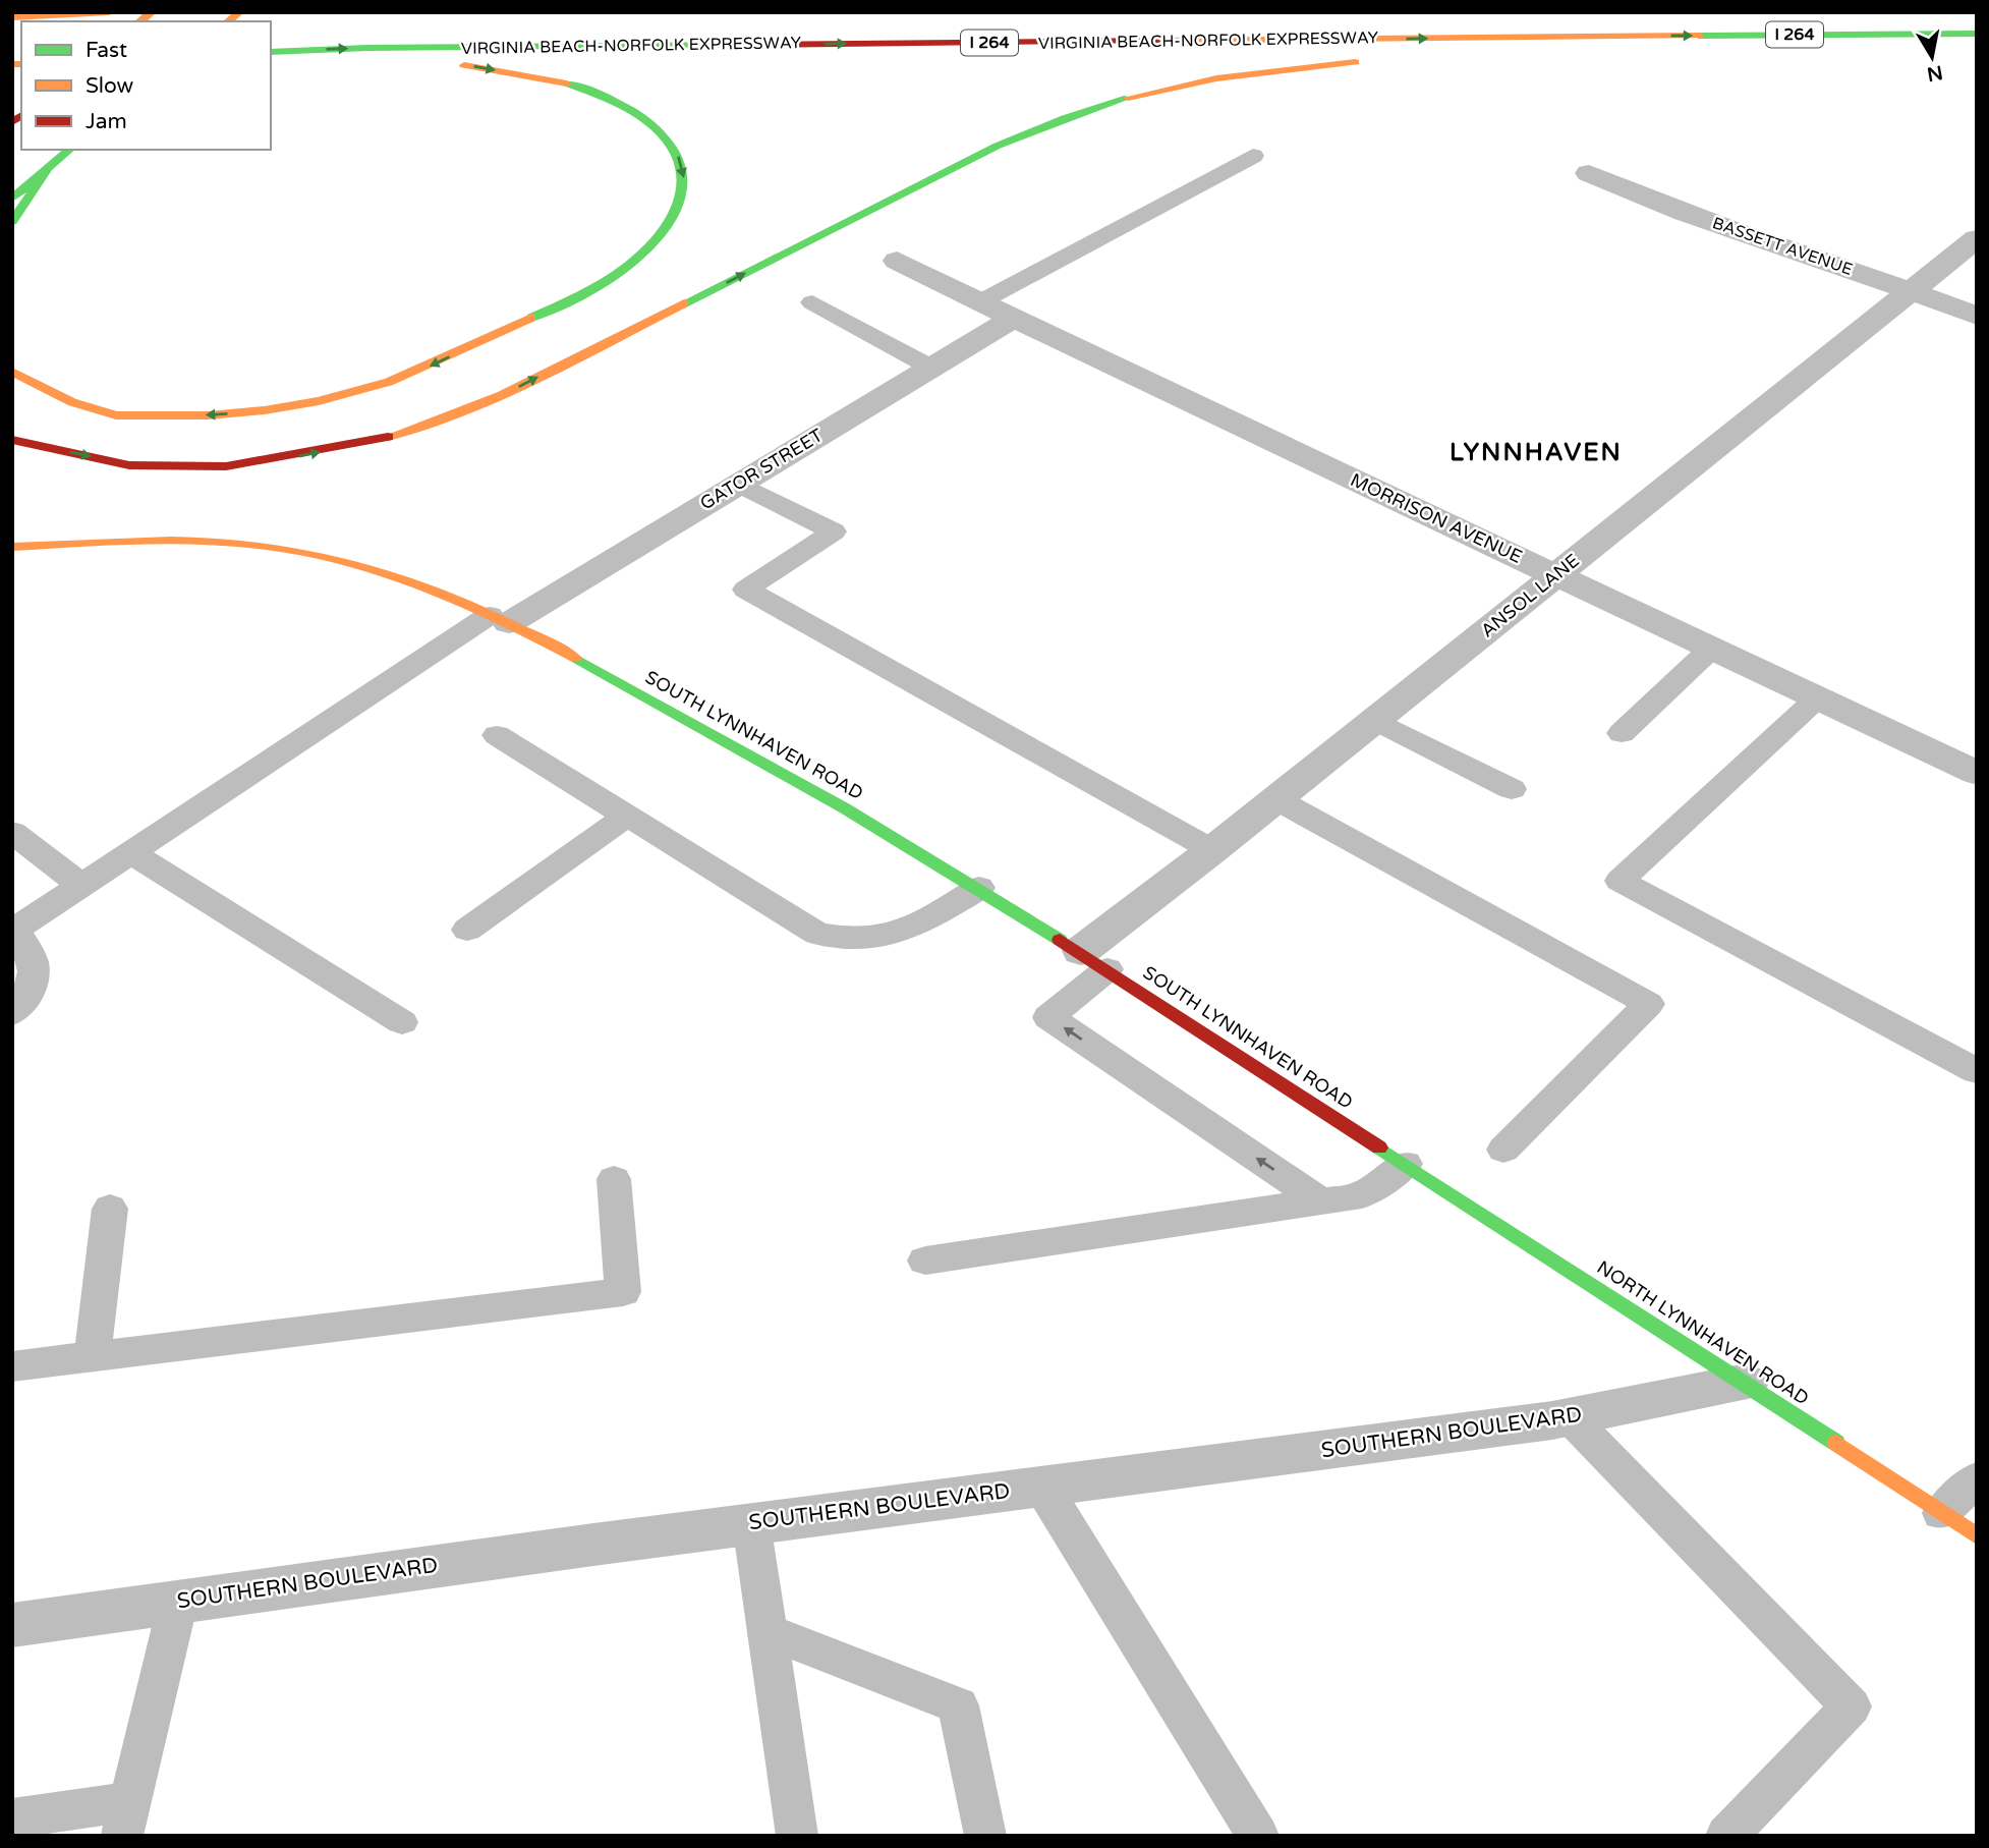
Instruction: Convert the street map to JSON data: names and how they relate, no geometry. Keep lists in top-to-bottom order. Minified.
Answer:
{"streets":{"main road":["I 264","VIRGINIA BEACH-NORFOLK EXPRESSWAY","SOUTH LYNNHAVEN ROAD","NORTH LYNNHAVEN ROAD"],"street":["BASSETT AVENUE","GATOR STREET","MORRISON AVENUE","ANSOL LANE","SOUTHERN BOULEVARD"]},"crossings":[["BASSETT AVENUE","ANSOL LANE"],["GATOR STREET","MORRISON AVENUE"],["GATOR STREET","SOUTH LYNNHAVEN ROAD"],["MORRISON AVENUE","ANSOL LANE"],["ANSOL LANE","SOUTH LYNNHAVEN ROAD"],["SOUTH LYNNHAVEN ROAD","NORTH LYNNHAVEN ROAD"],["NORTH LYNNHAVEN ROAD","SOUTHERN BOULEVARD"]],"districts":["LYNNHAVEN"],"legend":["Fast","Slow","Jam"],"north":"bottom"}
